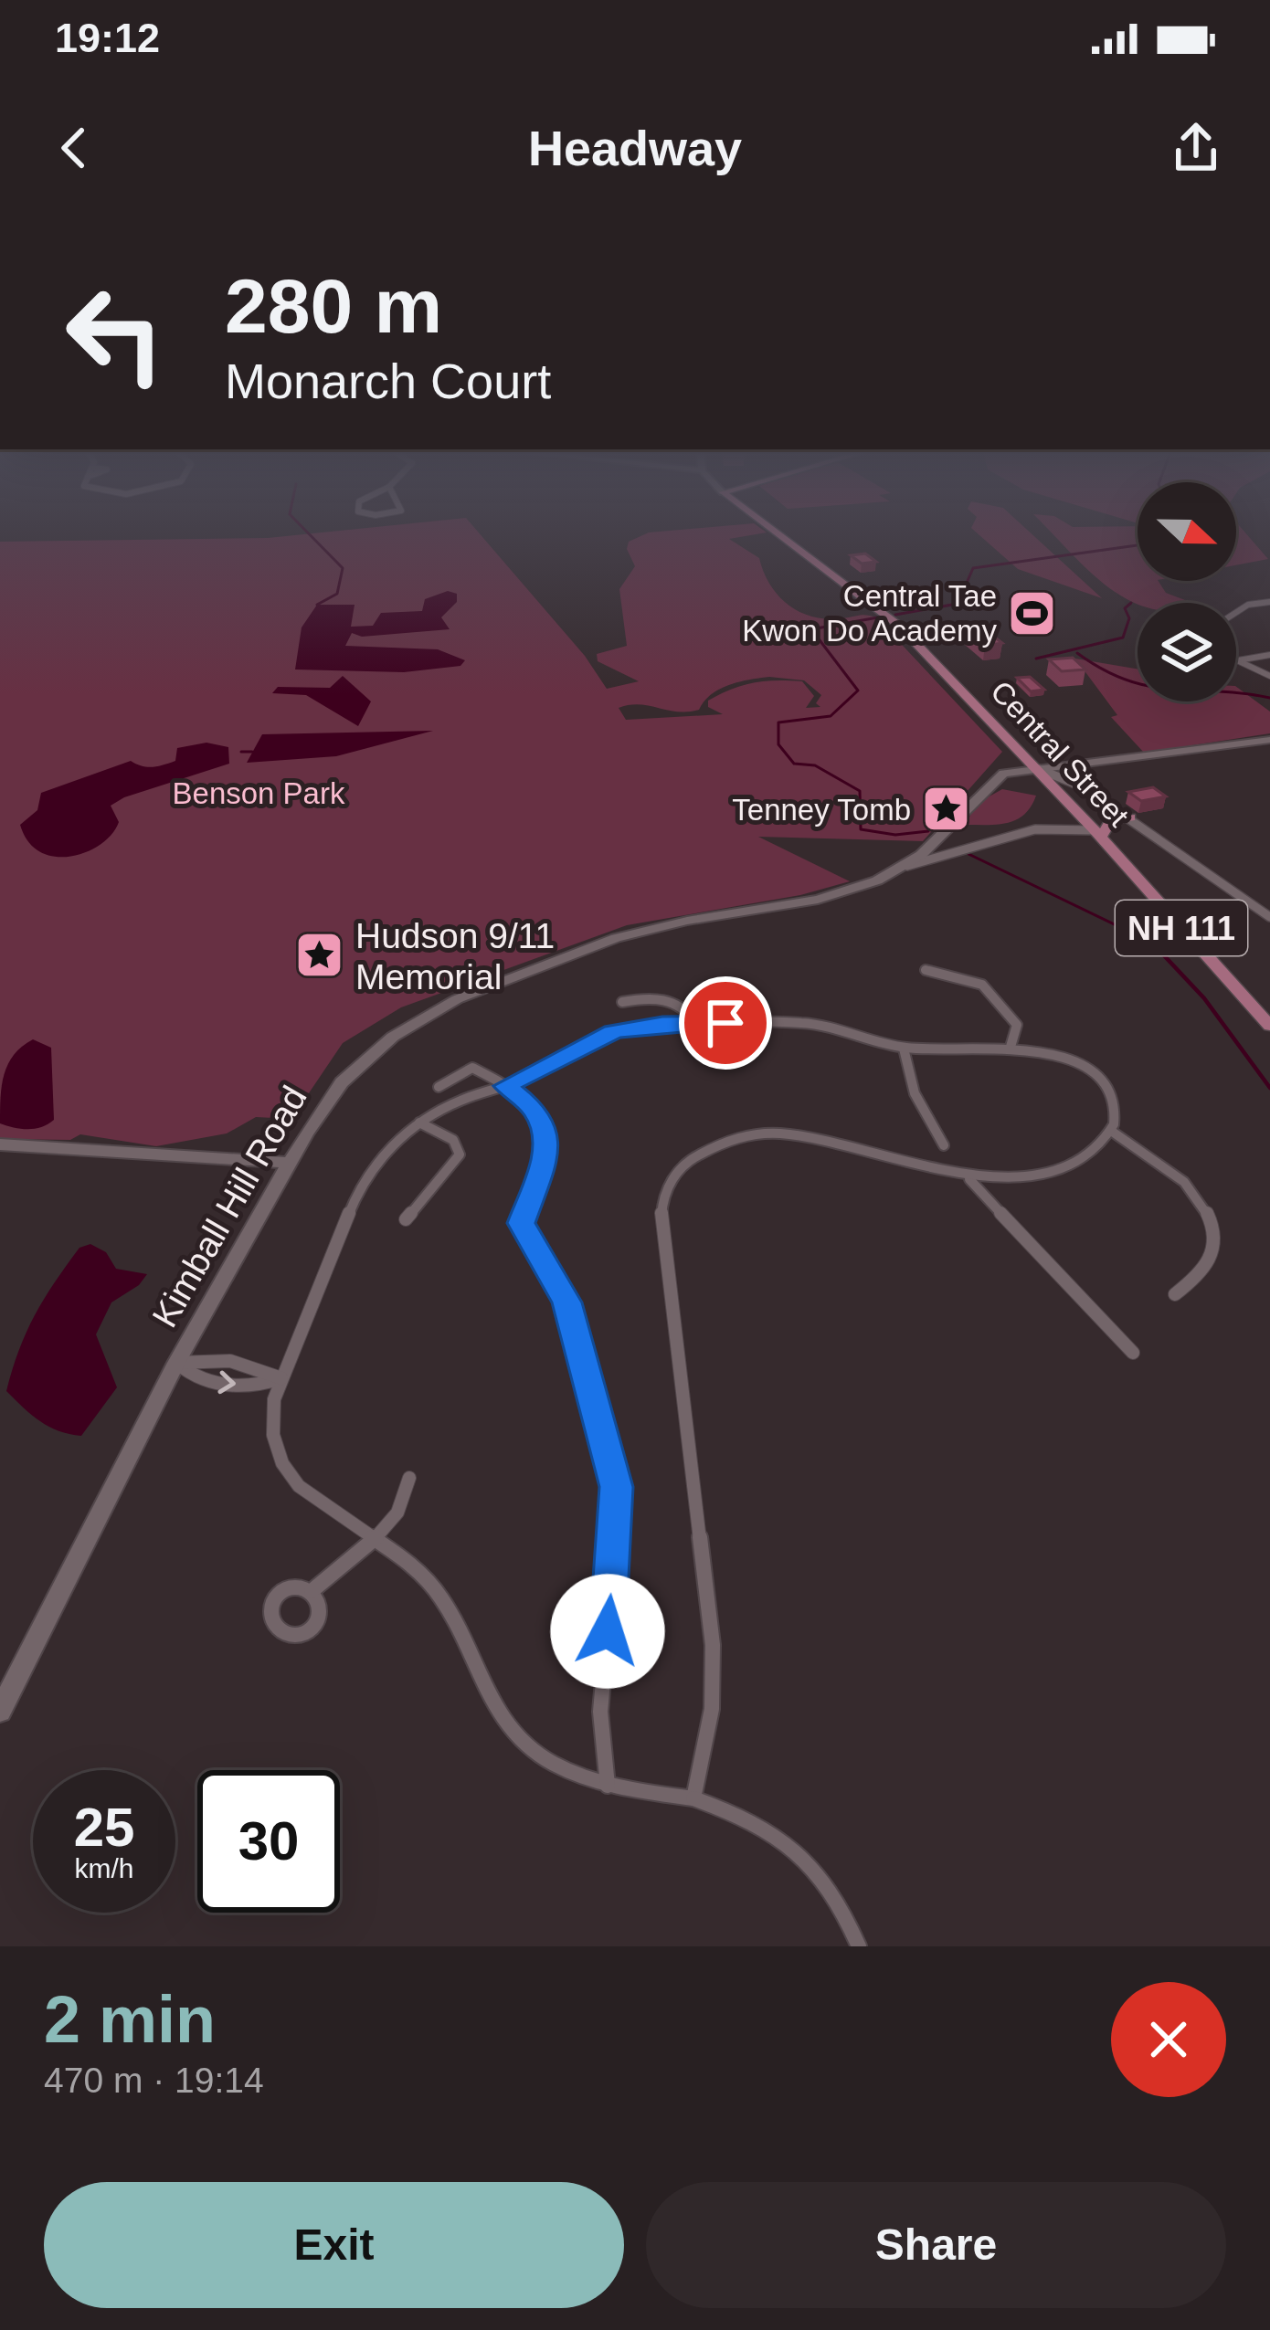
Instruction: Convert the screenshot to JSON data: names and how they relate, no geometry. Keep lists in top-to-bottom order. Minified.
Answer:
{"streets":{"main road":["Central Street","NH 111"],"street":["Kimball Hill Road"]},"parks":["Benson Park"],"places":{"sports":["Central Tae Kwon Do Academy"],"place":["Tenney Tomb","Hudson 9/11 Memorial"]},"north":"right","page":{"status":"19:12","header":"Headway","turn":["280 m","Monarch Court"],"speed":"25 km/h","limit":"30","heading":["2 min","470 m · 19:14"],"buttons":["Exit","Share"]}}
